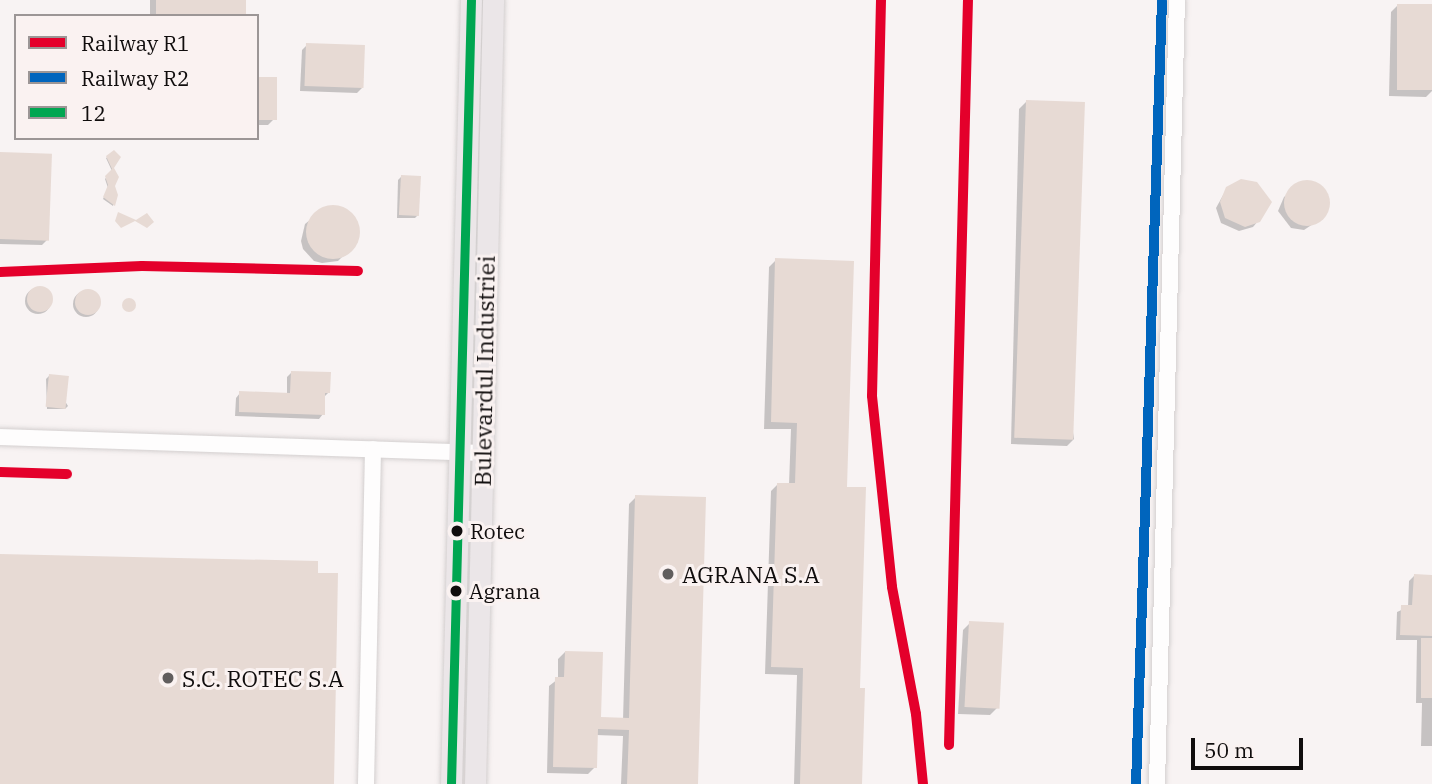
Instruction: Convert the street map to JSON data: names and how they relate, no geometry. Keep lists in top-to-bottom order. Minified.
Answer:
{"streets":{"main road":["Bulevardul Industriei"]},"places":["Rotec","AGRANA S.A","Agrana","S.C. ROTEC S.A"],"lines":["rail line R1","rail line R2","transit line 12"],"legend":["Railway R1","Railway R2","12"],"scale_bar":"50 m"}
